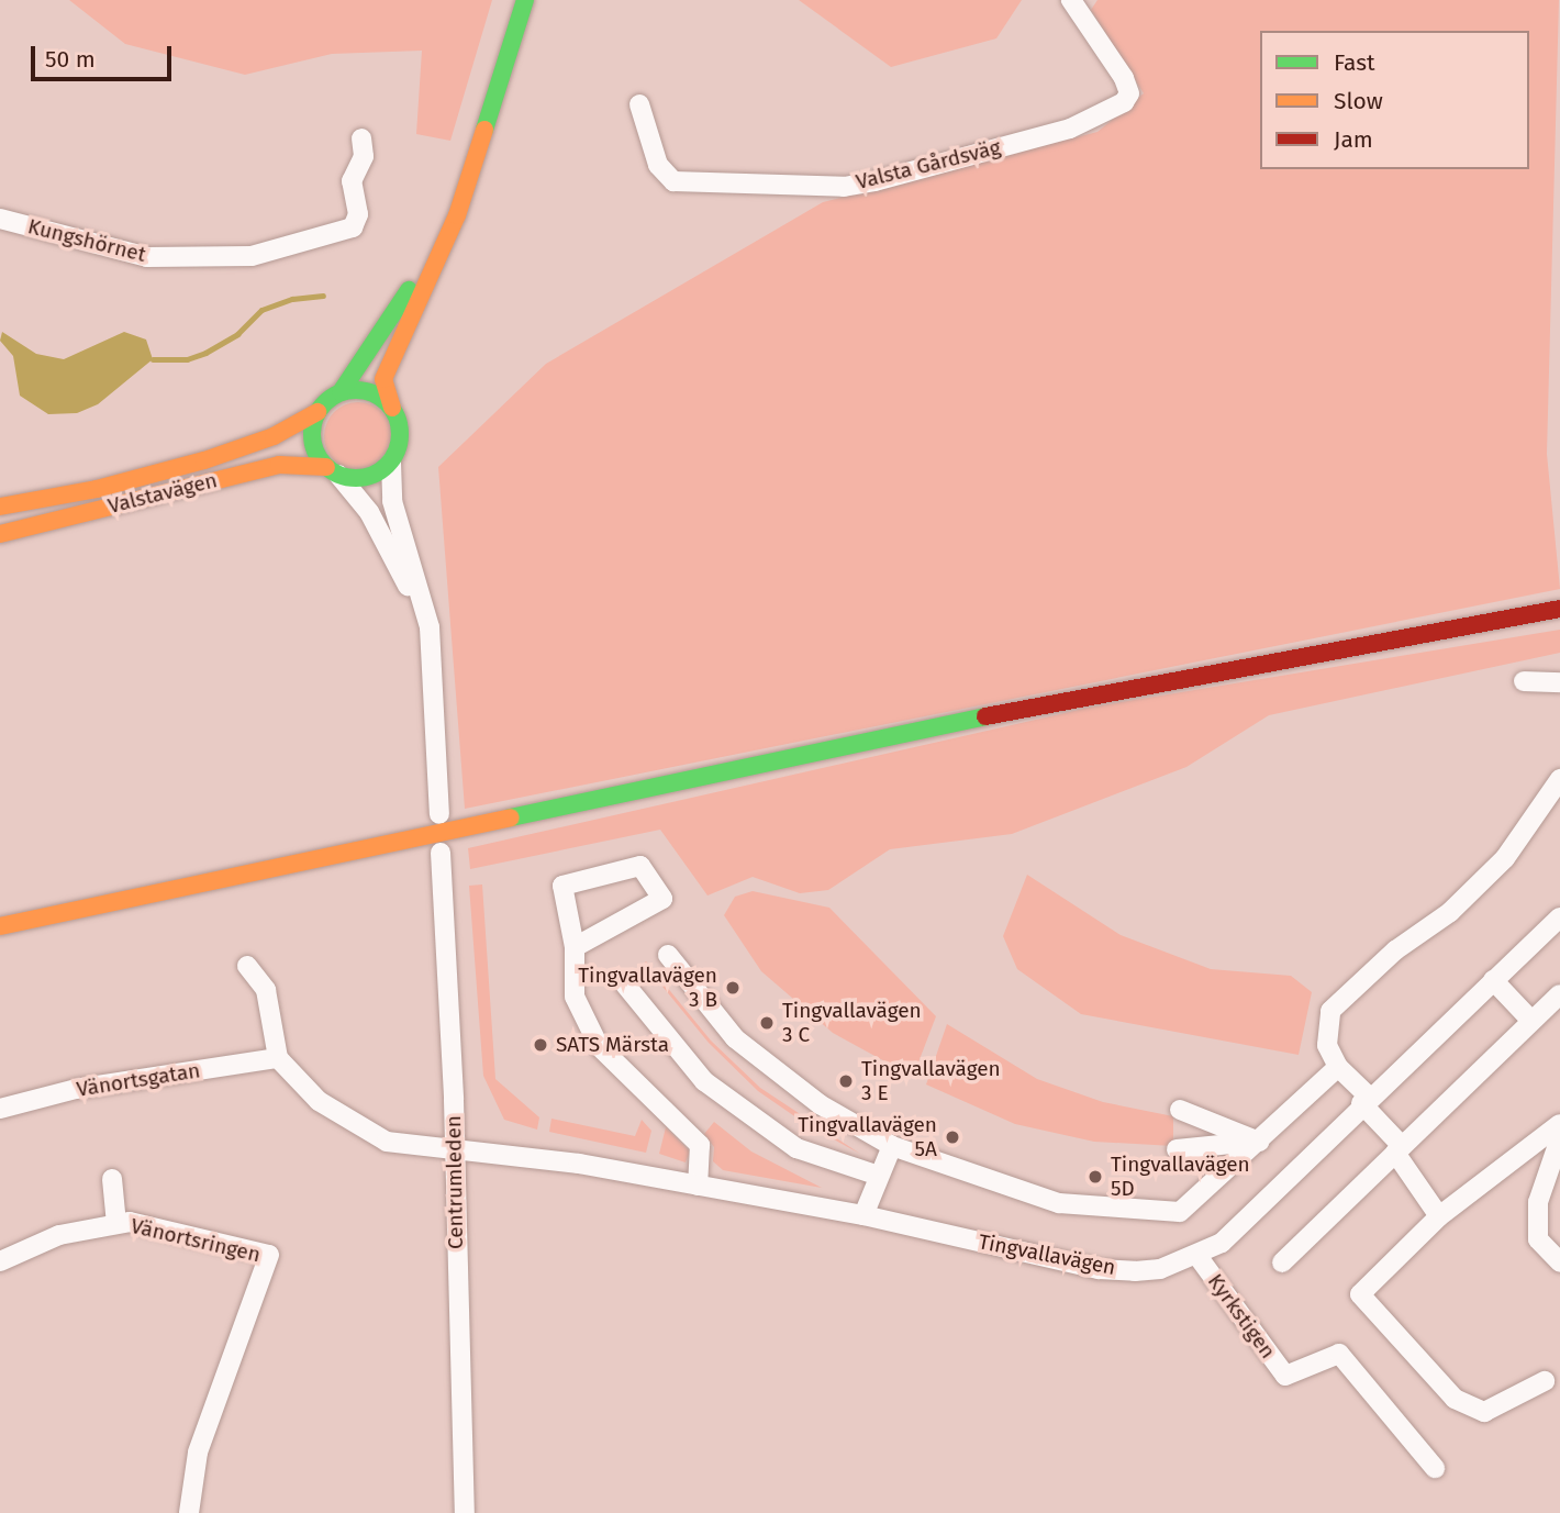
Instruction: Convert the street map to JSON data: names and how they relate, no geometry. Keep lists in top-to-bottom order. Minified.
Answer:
{"streets":{"street":["Valsta Gårdsväg","Kungshörnet","Valstavägen","Vänortsgatan","Centrumleden","Vänortsringen","Tingvallavägen","Kyrkstigen"]},"crossings":[["Vänortsgatan","Tingvallavägen"],["Centrumleden","Tingvallavägen"],["Tingvallavägen","Kyrkstigen"]],"places":["Tingvallavägen 3 B","Tingvallavägen 3 C","SATS Märsta","Tingvallavägen 3 E","Tingvallavägen 5A","Tingvallavägen 5D"],"legend":["Fast","Slow","Jam"],"scale_bar":"50 m"}
